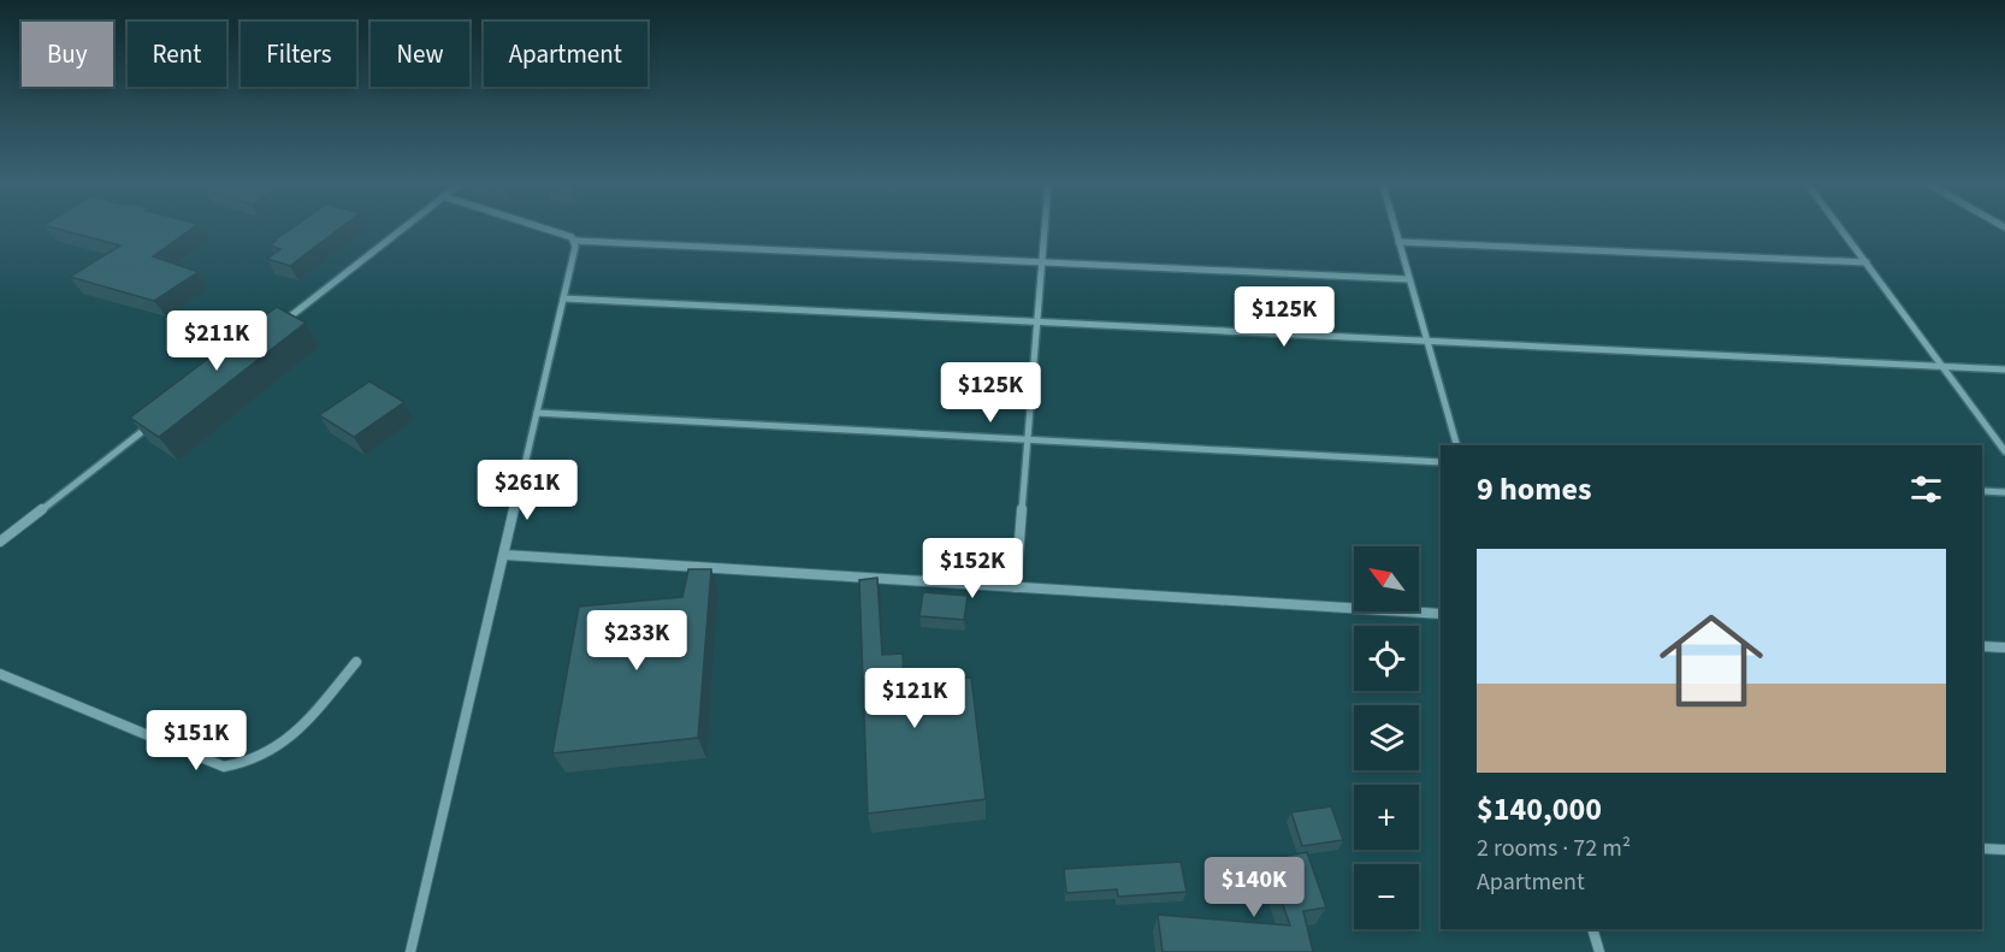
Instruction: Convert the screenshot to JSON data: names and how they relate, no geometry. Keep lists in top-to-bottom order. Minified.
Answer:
{"north":"top left","page":{"chip":["Buy","Rent","Filters","New","Apartment"],"price":["$125K","$211K","$125K","$261K","$152K","$233K","$121K","$151K","$140K"],"heading":"9 homes","list":[{"name":"$140,000","note":"2 rooms · 72 m² · Apartment"}],"map_buttons":["+","−"]}}
